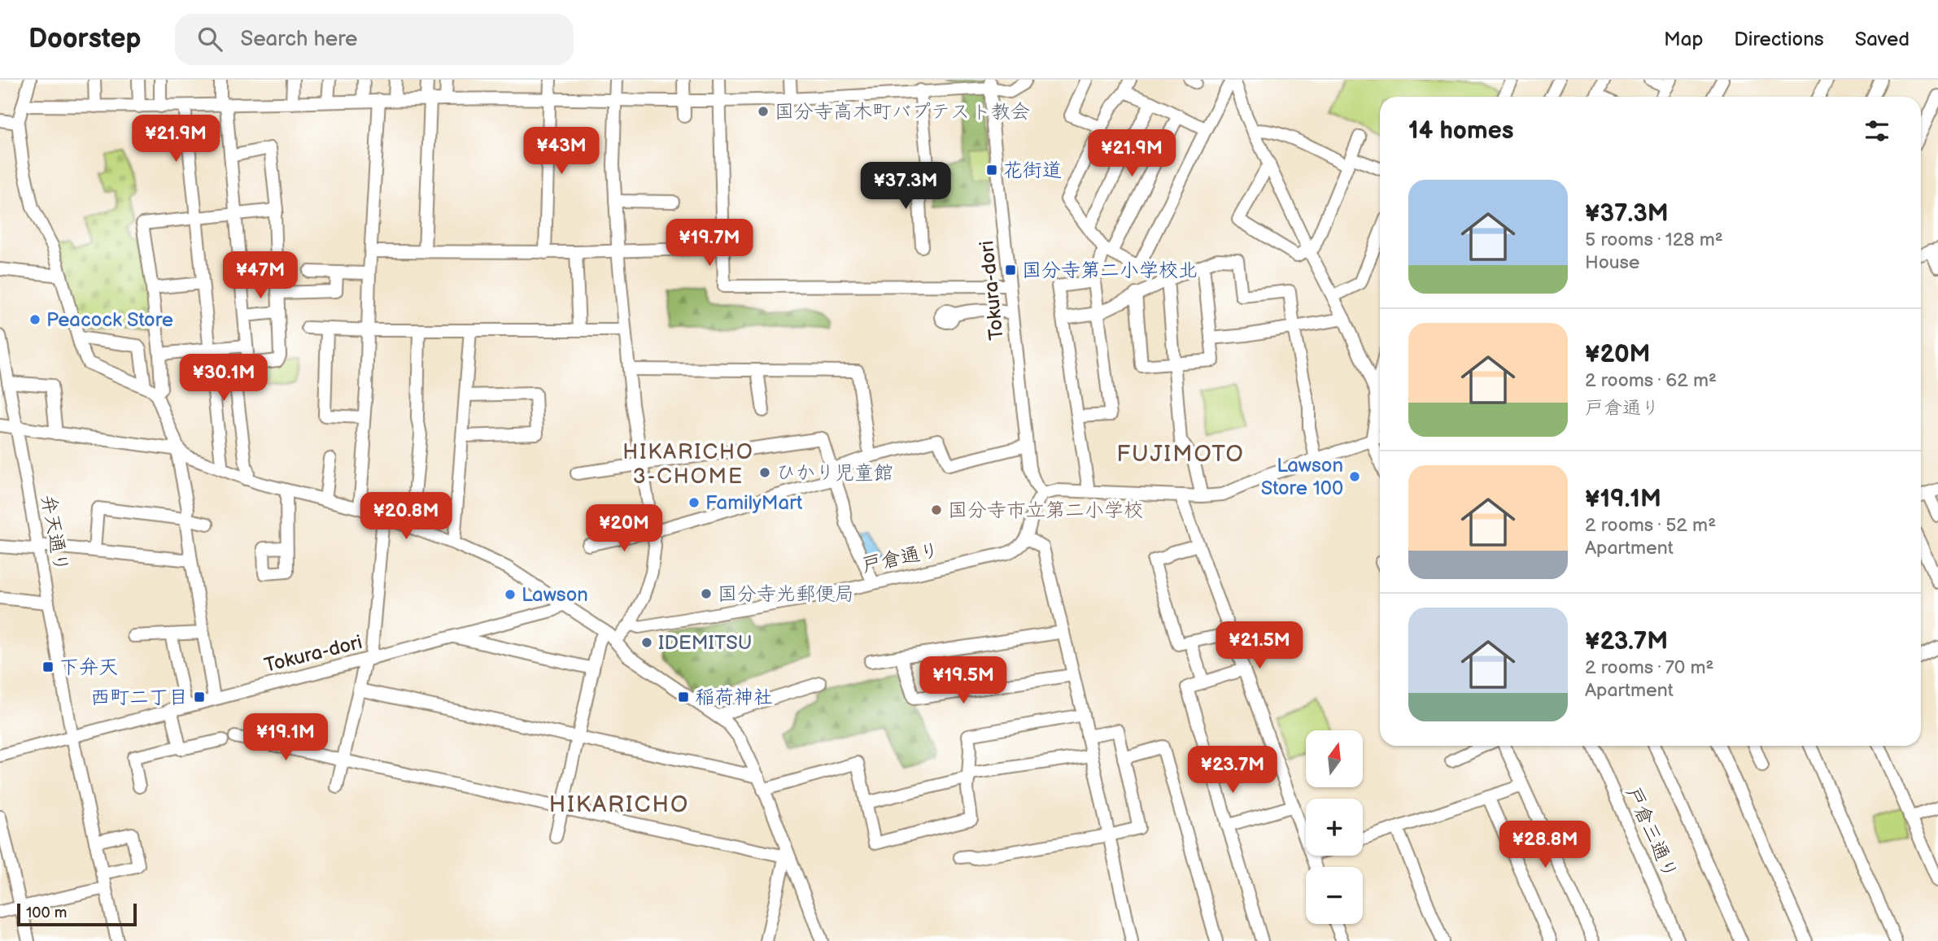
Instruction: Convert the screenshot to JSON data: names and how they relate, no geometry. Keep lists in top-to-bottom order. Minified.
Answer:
{"streets":{"street":["Tokura-dori","弁天通り","戸倉通り","戸倉三通り"]},"crossings":[["Tokura-dori","弁天通り"]],"districts":["HIKARICHO 3-CHOME","FUJIMOTO","HIKARICHO"],"places":{"other":["国分寺高木町バプテスト教会","Peacock Store","ひかり児童館","Lawson Store 100","FamilyMart","国分寺市立第二小学校","国分寺光郵便局","Lawson","IDEMITSU"],"transit":["花街道","国分寺第二小学校北","下弁天","西町二丁目","稲荷神社"]},"scale_bar":"100 m","north":"top","page":{"header":"Doorstep","search":"Search here","nav":["Map","Directions","Saved"],"heading":"14 homes","price":["¥21.9M","¥43M","¥21.9M","¥37.3M","¥19.7M","¥47M","¥30.1M","¥20.8M","¥20M","¥21.5M","¥19.5M","¥19.1M","¥23.7M","¥28.8M"],"list":[{"name":"¥37.3M","note":"5 rooms · 128 m² · House"},{"name":"¥20M","note":"2 rooms · 62 m² · 戸倉通り"},{"name":"¥19.1M","note":"2 rooms · 52 m² · Apartment"},{"name":"¥23.7M","note":"2 rooms · 70 m² · Apartment"}],"map_buttons":["+","−"],"scale":"100 m"}}
